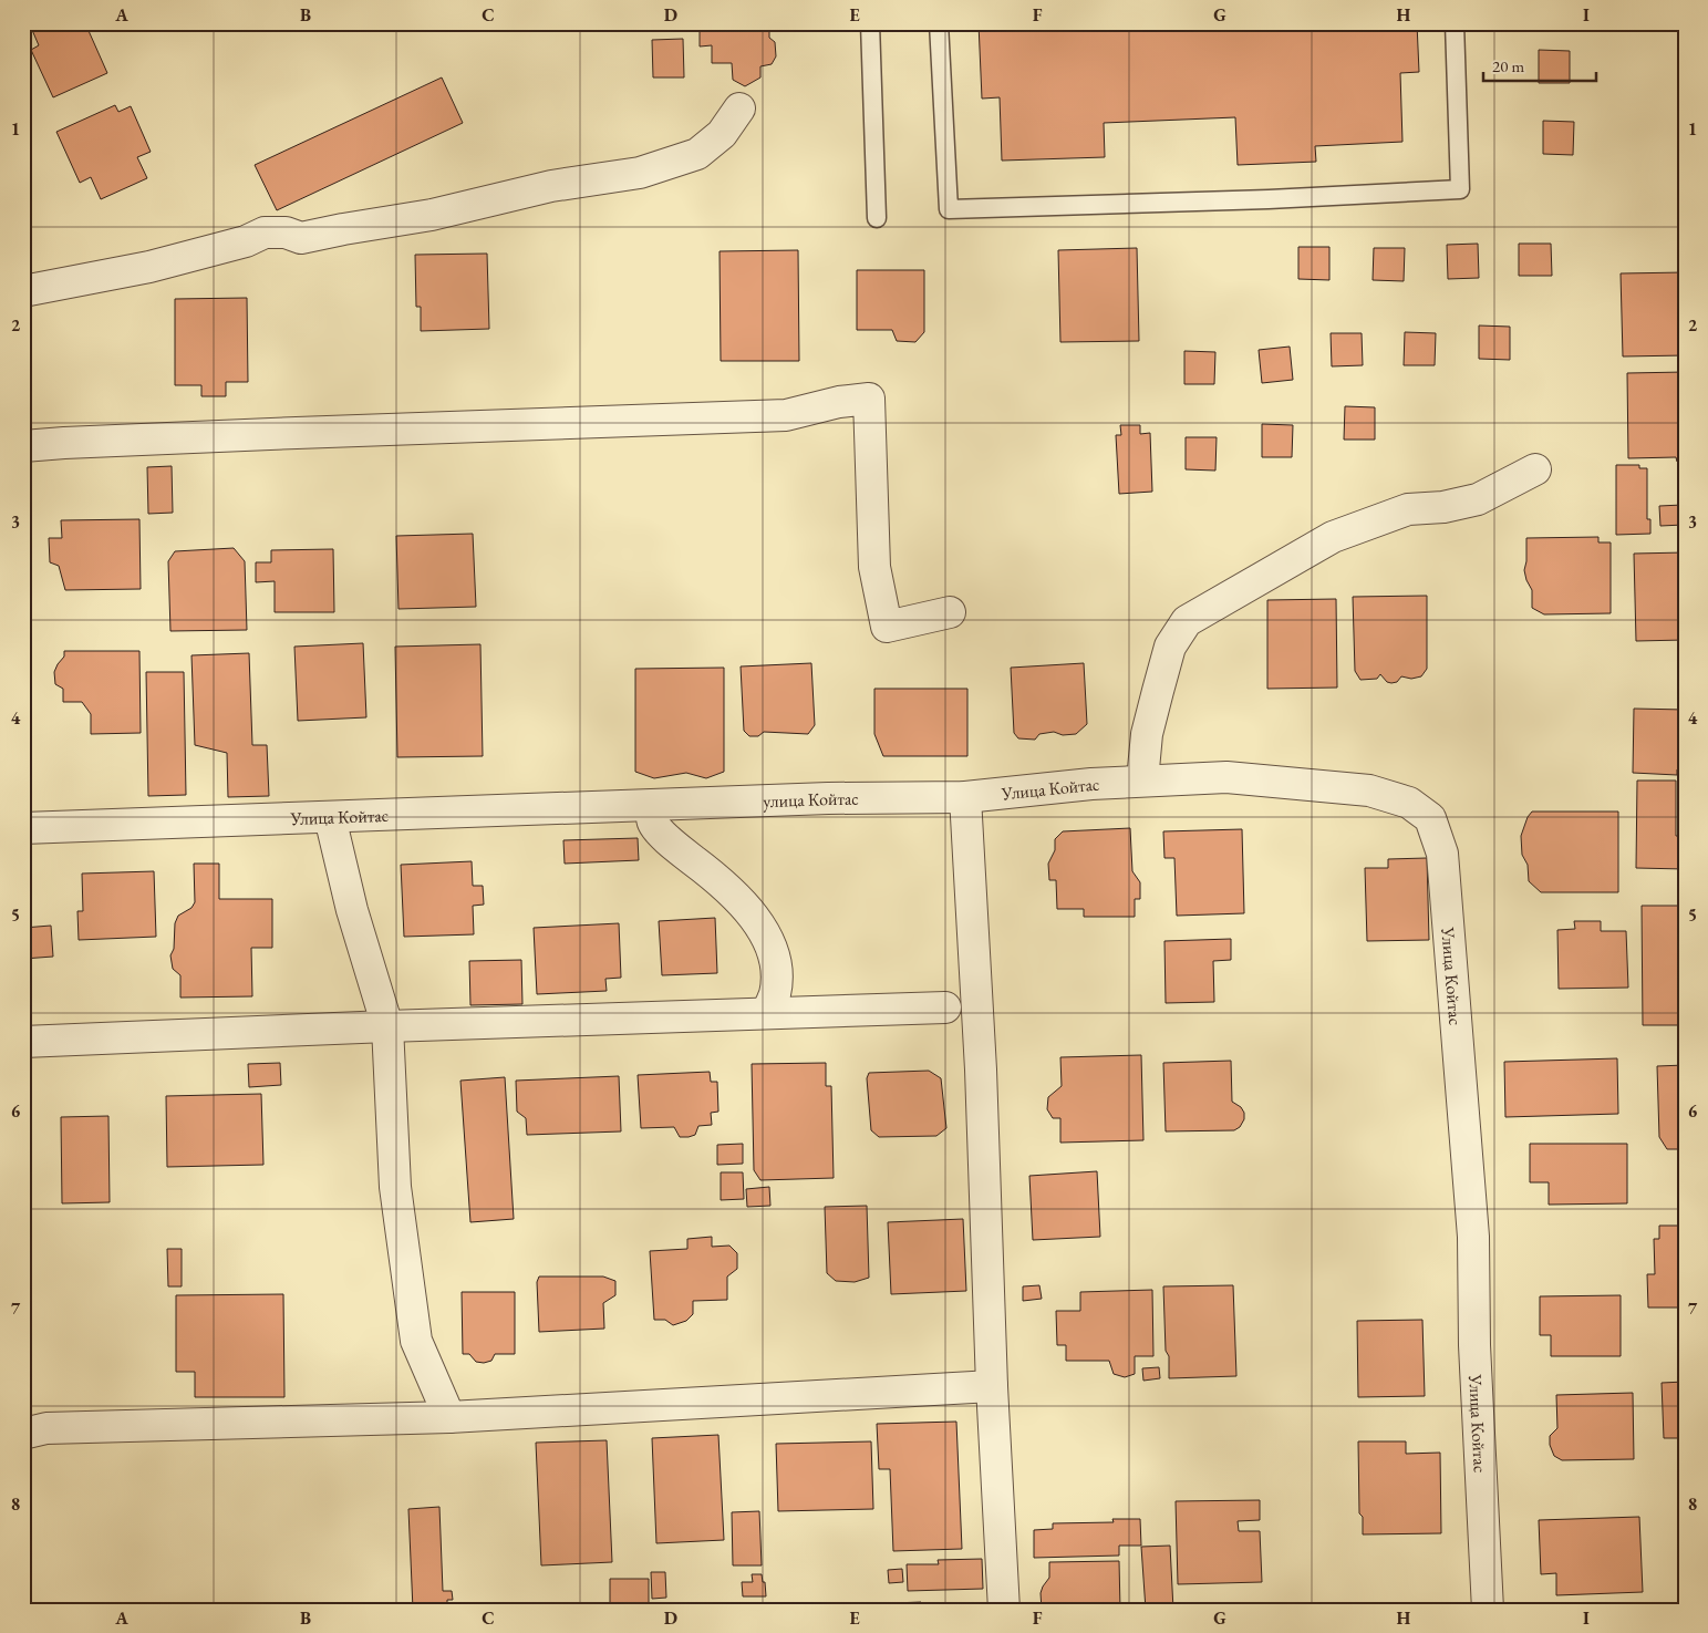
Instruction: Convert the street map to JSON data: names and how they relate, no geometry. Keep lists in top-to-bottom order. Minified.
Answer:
{"streets":{"street":["Улица Койтас","улица Койтас"]},"crossings":[["Улица Койтас","улица Койтас"]],"scale_bar":"20 m","grid":{"columns":["A","B","C","D","E","F","G","H","I"],"rows":["1","2","3","4","5","6","7","8"]}}
